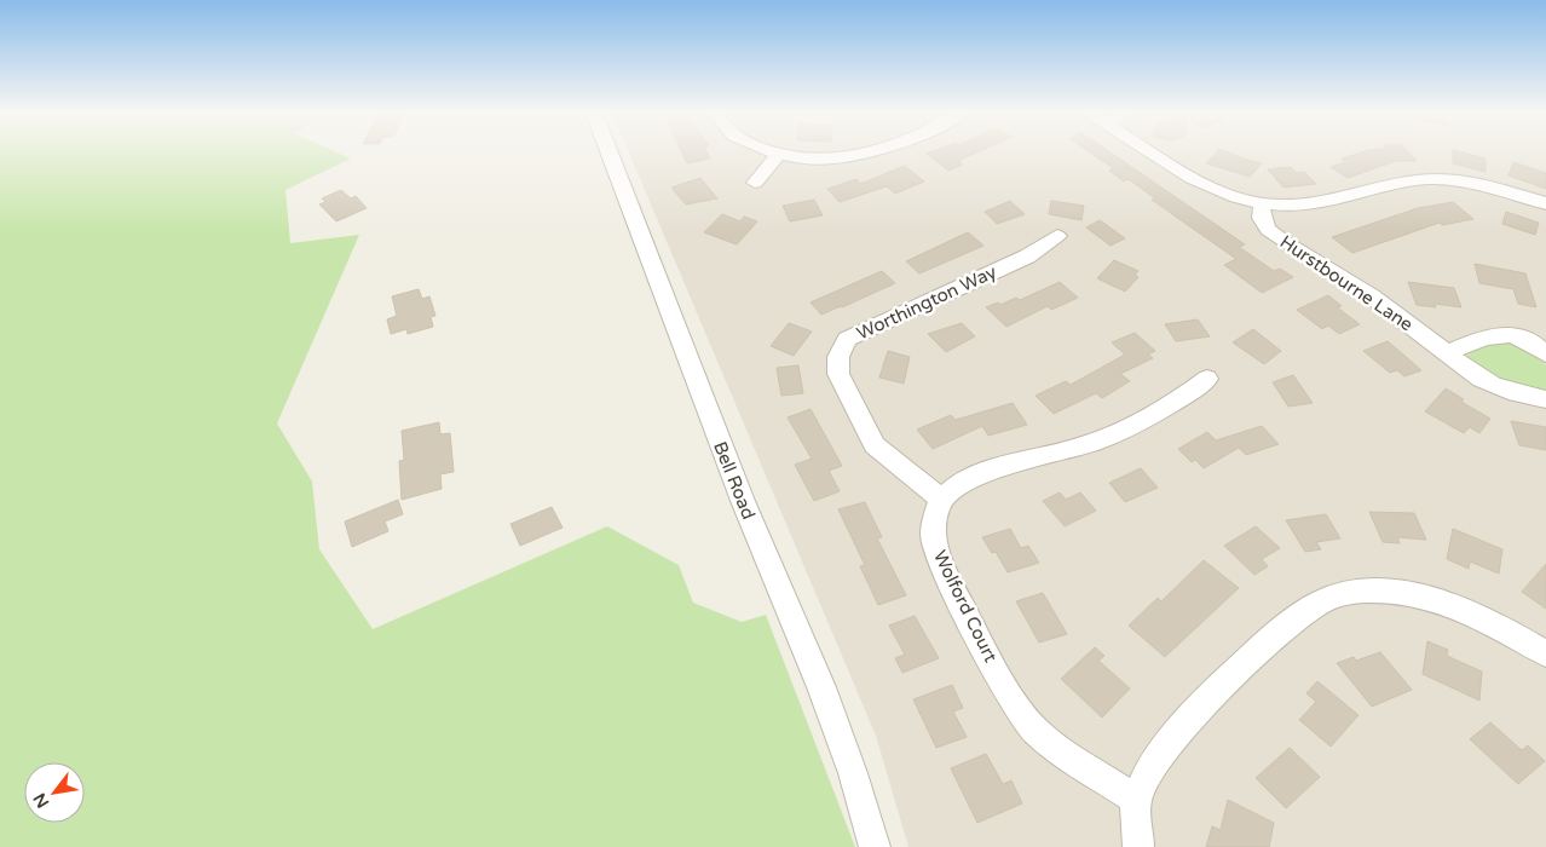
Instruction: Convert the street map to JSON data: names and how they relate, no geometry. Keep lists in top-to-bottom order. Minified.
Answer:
{"streets":{"street":["Hurstbourne Lane","Worthington Way","Bell Road","Wolford Court"]},"crossings":[["Worthington Way","Wolford Court"]],"north":"bottom left"}
